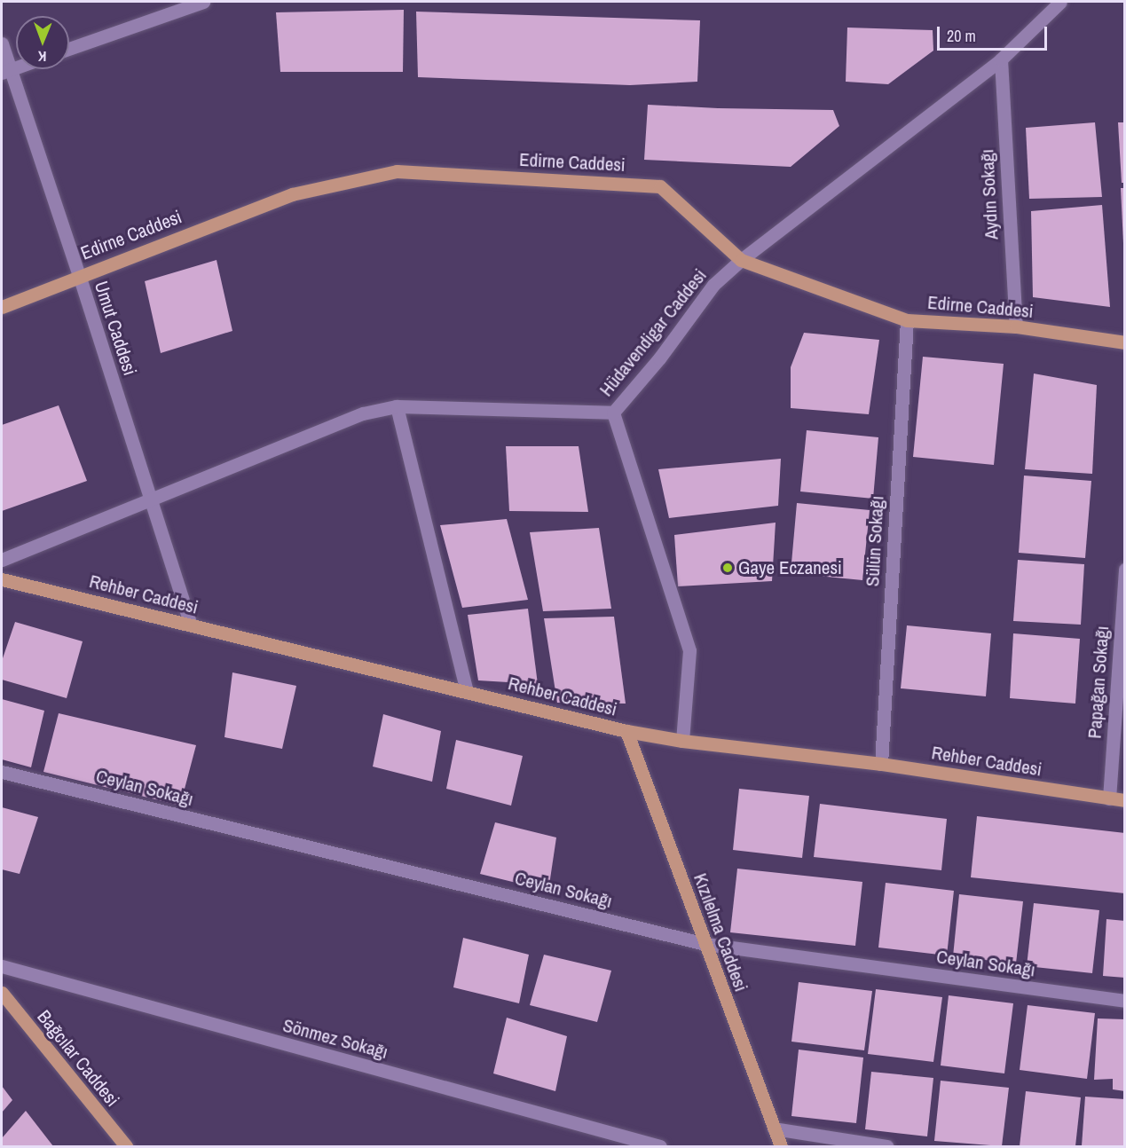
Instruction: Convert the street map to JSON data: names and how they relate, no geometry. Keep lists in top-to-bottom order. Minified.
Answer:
{"streets":{"main road":["Edirne Caddesi","Rehber Caddesi","Kızılelma Caddesi","Bağcılar Caddesi"],"street":["Aydın Sokağı","Umut Caddesi","Hüdavendigar Caddesi","Sülün Sokağı","Papağan Sokağı","Ceylan Sokağı","Sönmez Sokağı"]},"crossings":[["Edirne Caddesi","Aydın Sokağı"],["Edirne Caddesi","Umut Caddesi"],["Edirne Caddesi","Hüdavendigar Caddesi"],["Edirne Caddesi","Sülün Sokağı"],["Aydın Sokağı","Hüdavendigar Caddesi"],["Umut Caddesi","Rehber Caddesi"],["Hüdavendigar Caddesi","Rehber Caddesi"],["Sülün Sokağı","Rehber Caddesi"],["Rehber Caddesi","Papağan Sokağı"],["Rehber Caddesi","Kızılelma Caddesi"],["Ceylan Sokağı","Kızılelma Caddesi"]],"places":["Gaye Eczanesi"],"scale_bar":"20 m","north":"bottom"}
